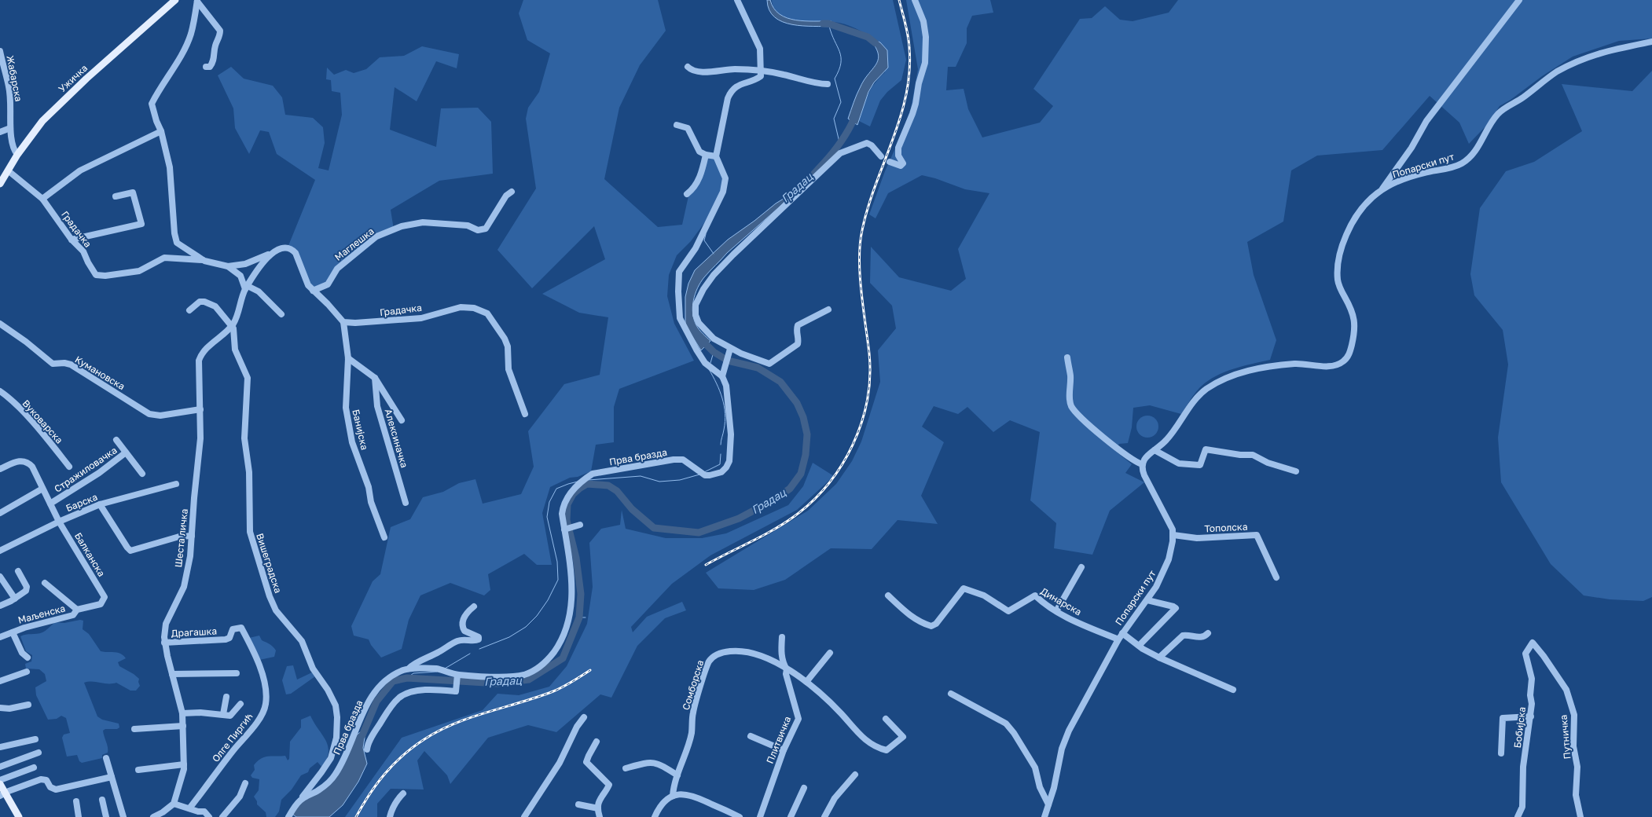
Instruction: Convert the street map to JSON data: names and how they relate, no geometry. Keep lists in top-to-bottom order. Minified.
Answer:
{"streets":{"main road":["Ужичка"],"street":["Жабарска","Попарски пут","Градачка","Маглешка","Кумановска","Вуковарска","Банијска","Алексиначка","Прва бразда","Стражиловачка","Барска","Тополска","Шеста личка","Балканска","Вишеградска","Динарска","Маљенска","Драгашка","Сомборска","Бобијска","Путничка","Олге Пиргић","Плитвичка"]},"crossings":[["Жабарска","Ужичка"],["Ужичка","Градачка"],["Попарски пут","Тополска"],["Попарски пут","Динарска"],["Градачка","Банијска"],["Кумановска","Шеста личка"],["Прва бразда","Вишеградска"],["Стражиловачка","Балканска"],["Барска","Балканска"],["Шеста личка","Вишеградска"],["Шеста личка","Драгашка"],["Балканска","Маљенска"],["Драгашка","Олге Пиргић"],["Сомборска","Плитвичка"],["Бобијска","Путничка"]],"water":["Градац"]}
